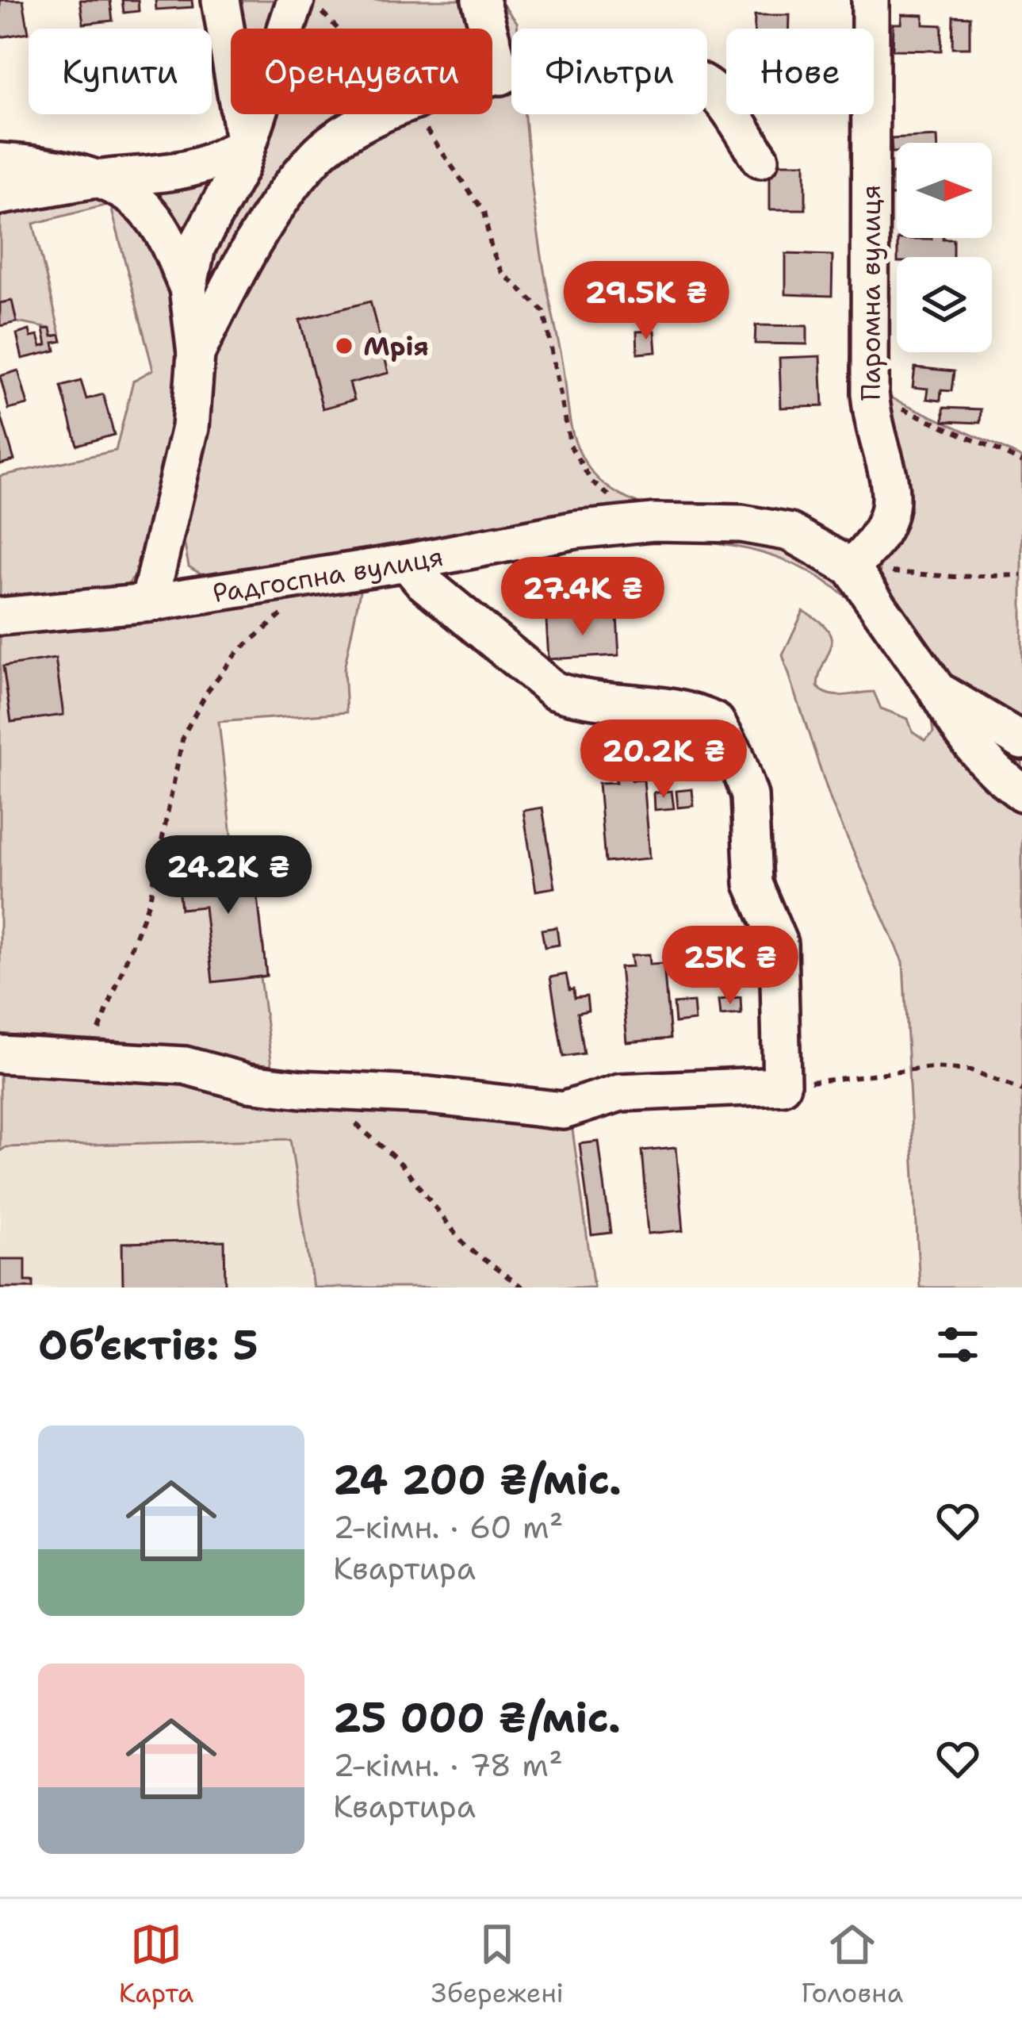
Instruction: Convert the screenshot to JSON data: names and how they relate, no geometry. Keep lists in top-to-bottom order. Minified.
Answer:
{"streets":{"street":["Паромна вулиця","Радгоспна вулиця"]},"crossings":[["Паромна вулиця","Радгоспна вулиця"]],"places":["Мрія"],"north":"right","page":{"chip":["Купити","Орендувати","Фільтри","Нове"],"price":["29.5K ₴","27.4K ₴","20.2K ₴","24.2K ₴","25K ₴"],"heading":"Об’єктів: 5","list":[{"name":"24 200 ₴/міс.","note":"2-кімн. · 60 m² · Квартира"},{"name":"25 000 ₴/міс.","note":"2-кімн. · 78 m² · Квартира"}],"tabs":["Карта","Збережені","Головна"]}}
